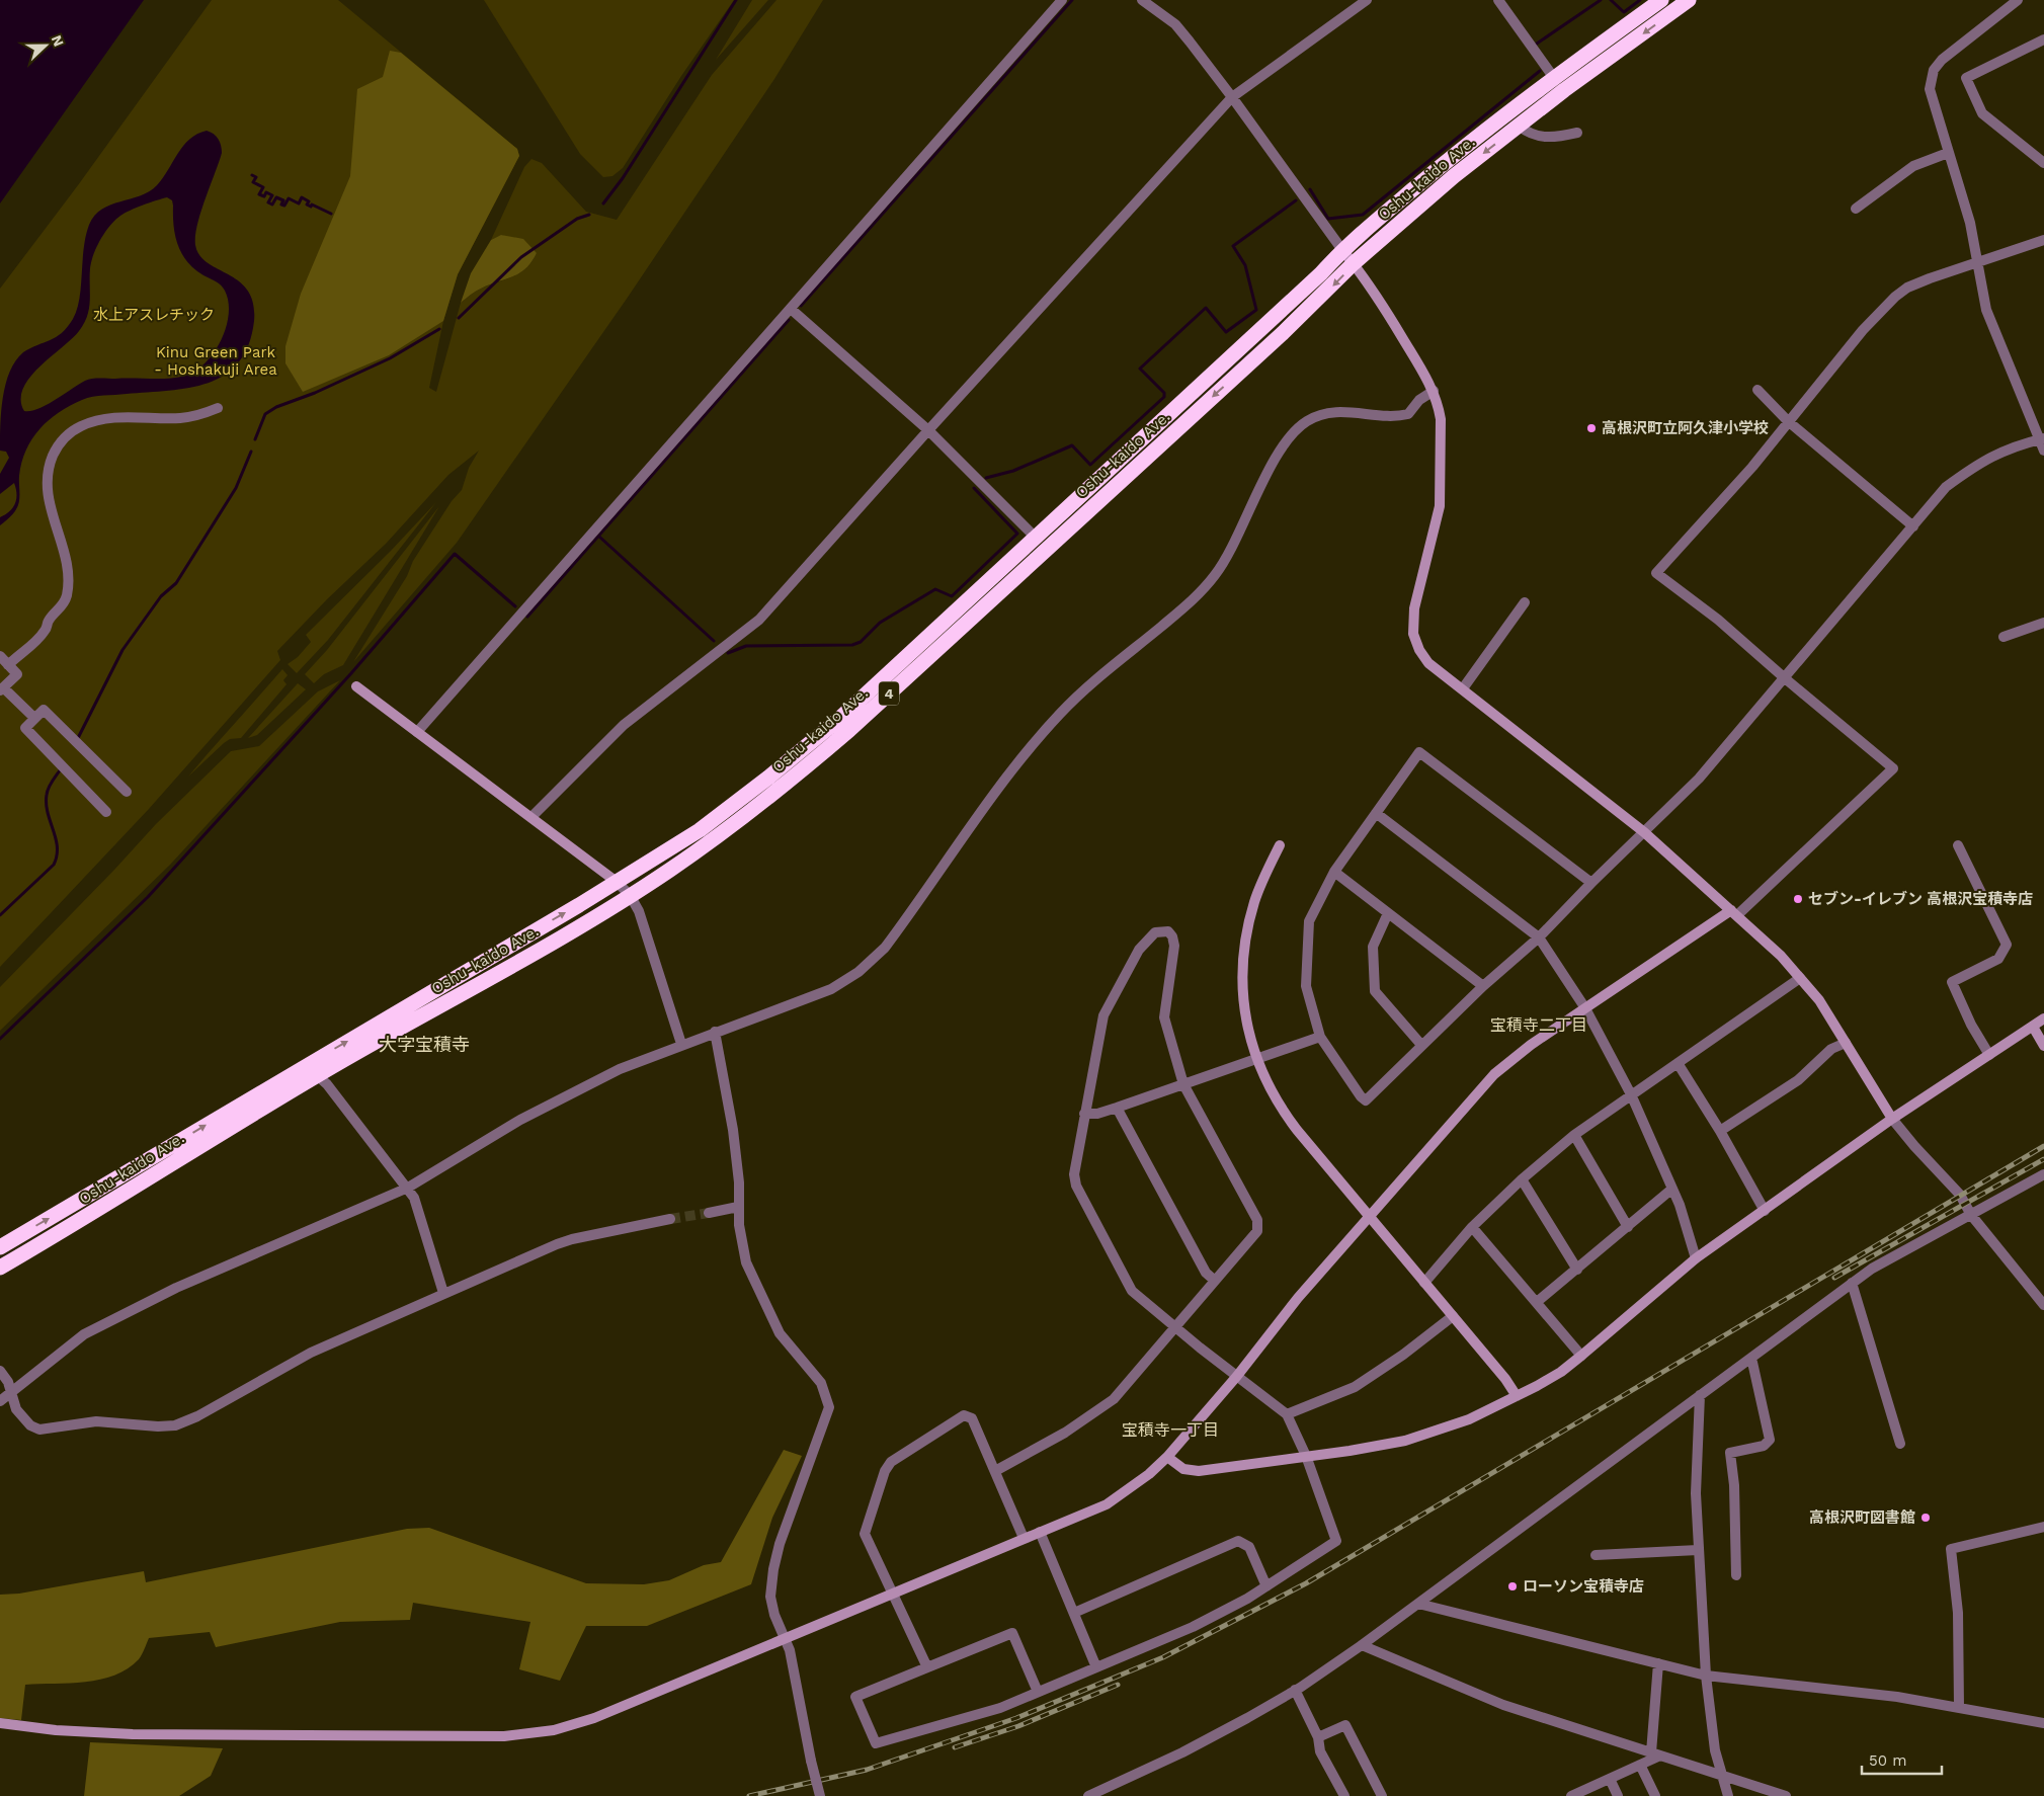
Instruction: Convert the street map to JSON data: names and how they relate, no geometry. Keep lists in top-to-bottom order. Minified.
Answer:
{"streets":{"highway":["Oshu-kaido Ave.","4"]},"districts":["宝積寺二丁目","大字宝積寺","宝積寺一丁目"],"parks":["水上アスレチック","Kinu Green Park - Hoshakuji Area"],"places":["高根沢町立阿久津小学校","セブン-イレブン 高根沢宝積寺店","高根沢町図書館","ローソン宝積寺店"],"scale_bar":"50 m","north":"right"}
